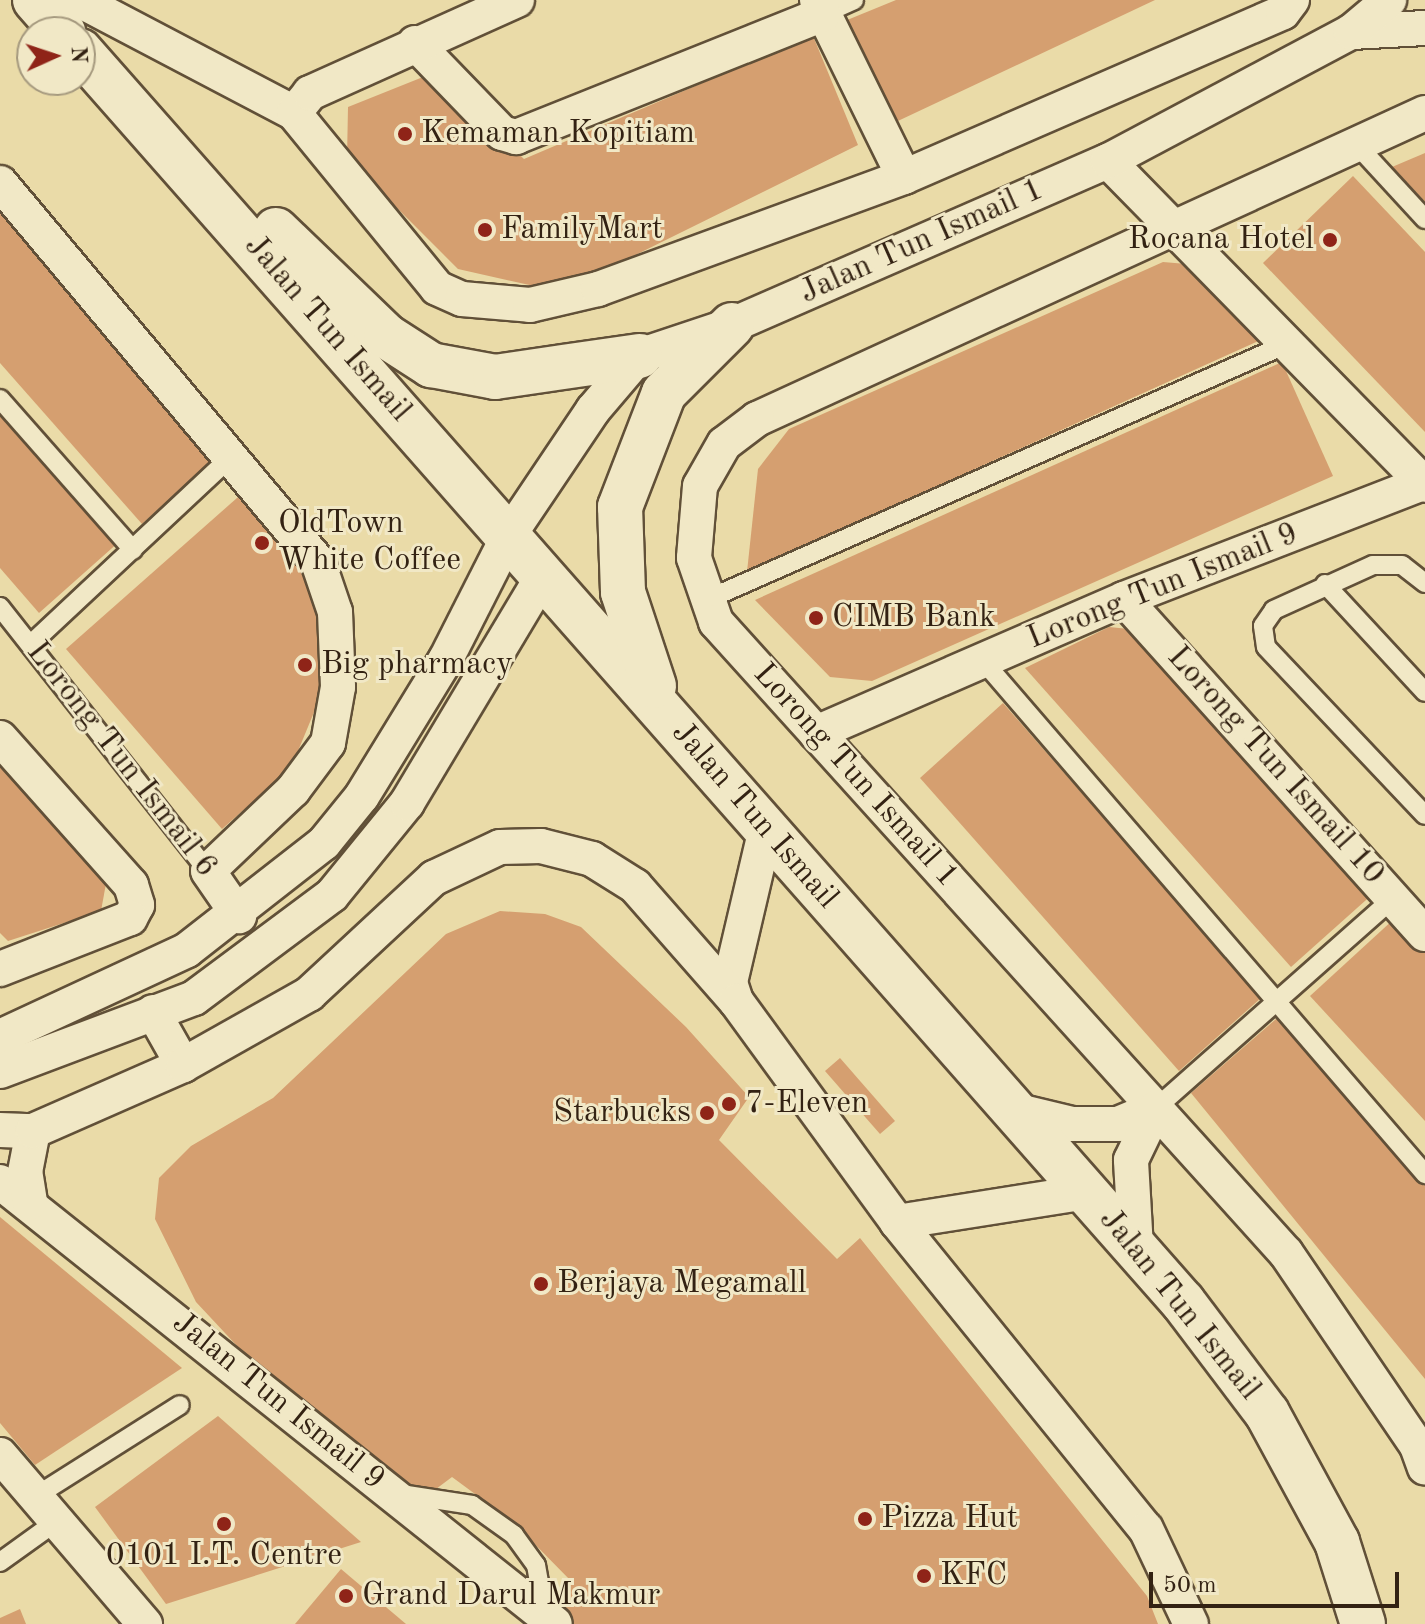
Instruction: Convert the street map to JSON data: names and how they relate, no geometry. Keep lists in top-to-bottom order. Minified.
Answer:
{"streets":{"main road":["Jalan Tun Ismail"],"street":["Jalan Tun Ismail 1","Lorong Tun Ismail 9","Lorong Tun Ismail 6","Lorong Tun Ismail 10","Lorong Tun Ismail 1","Jalan Tun Ismail 9"]},"crossings":[["Lorong Tun Ismail 9","Lorong Tun Ismail 10"],["Lorong Tun Ismail 9","Lorong Tun Ismail 1"]],"places":["Kemaman Kopitiam","FamilyMart","Rocana Hotel","OldTown White Coffee","CIMB Bank","Big pharmacy","7-Eleven","Starbucks","Berjaya Megamall","Pizza Hut","0101 I.T. Centre","KFC","Grand Darul Makmur"],"scale_bar":"50 m","north":"right"}
